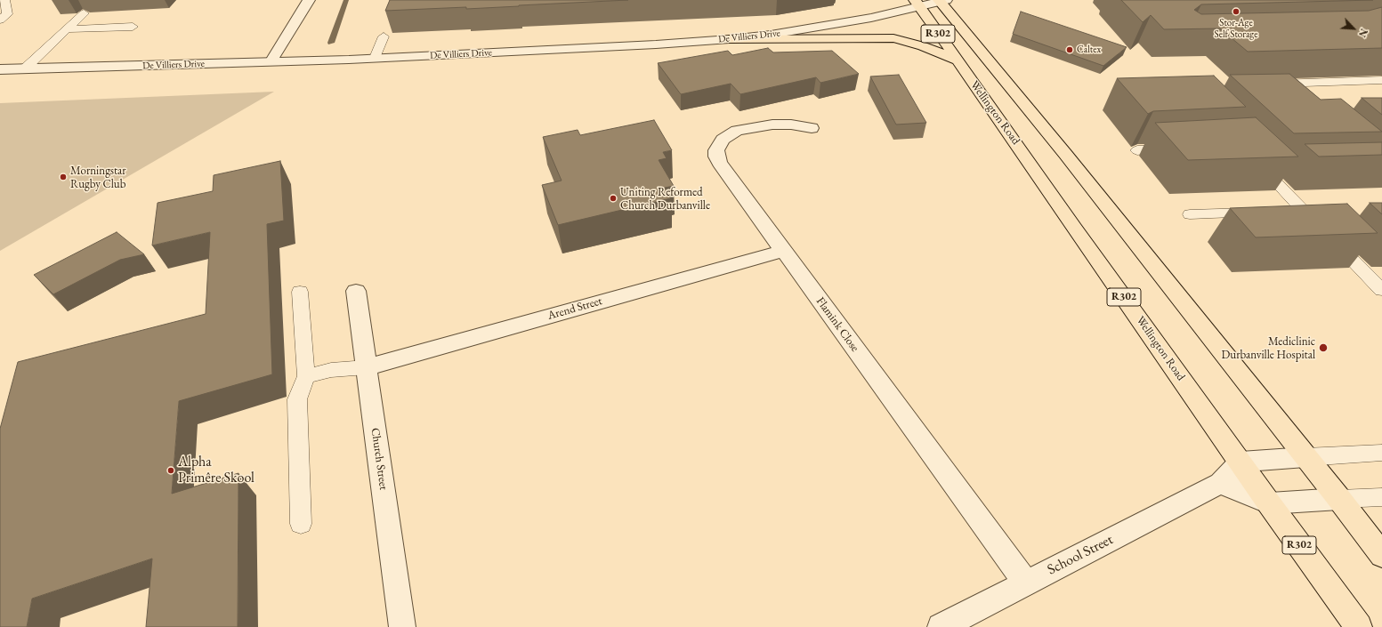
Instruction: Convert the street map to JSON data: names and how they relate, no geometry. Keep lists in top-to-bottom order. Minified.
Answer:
{"streets":{"main road":["R302","Wellington Road"],"street":["De Villiers Drive","Arend Street","Flamink Close","Church Street","School Street"]},"crossings":[["R302","De Villiers Drive"],["De Villiers Drive","Wellington Road"],["Wellington Road","School Street"],["Arend Street","Flamink Close"],["Arend Street","Church Street"],["Flamink Close","School Street"]],"places":["Stor-Age Self Storage","Caltex","Morningstar Rugby Club","Uniting Reformed Church Durbanville","Mediclinic Durbanville Hospital","Alpha Primêre Skool"],"north":"bottom right"}
